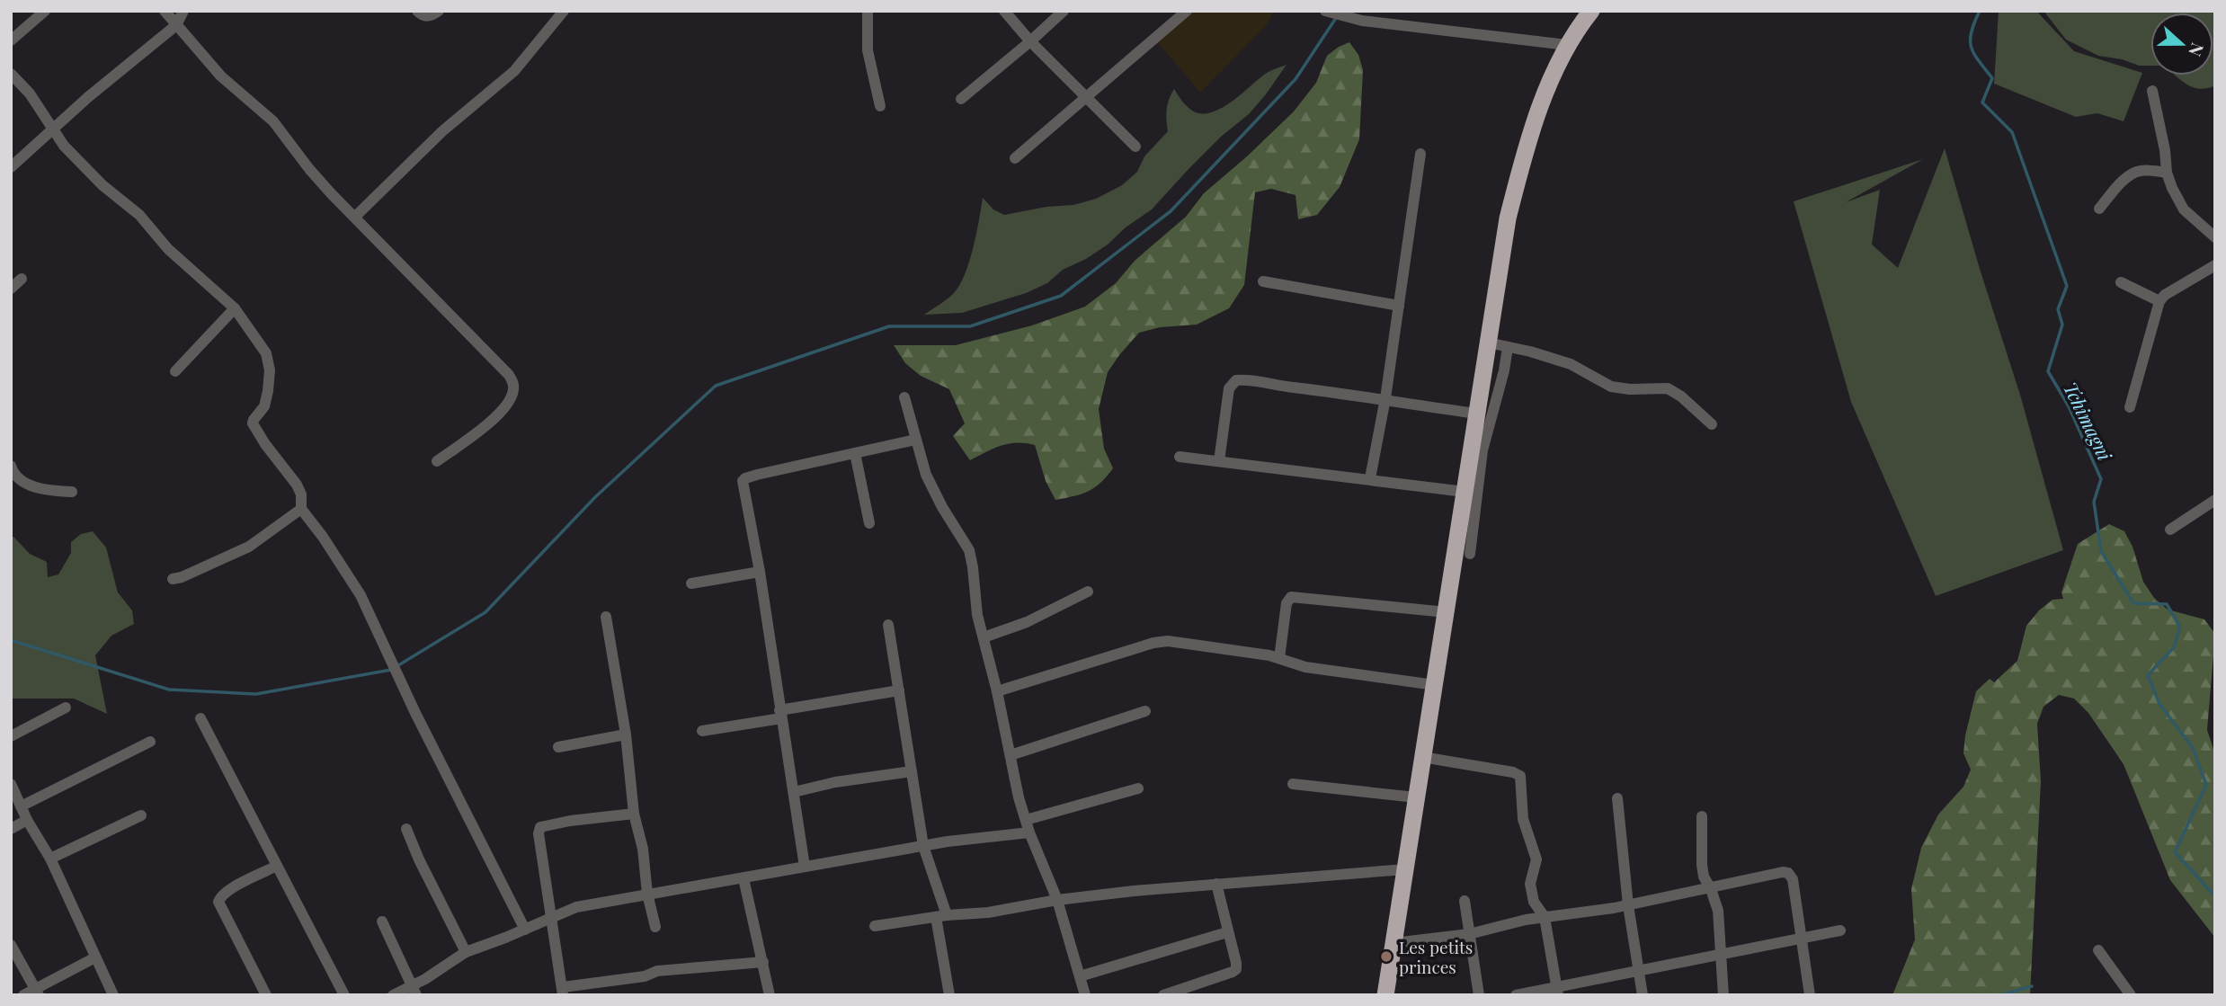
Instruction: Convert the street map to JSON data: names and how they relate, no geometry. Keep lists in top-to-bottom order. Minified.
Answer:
{"water":["Tchimagni"],"places":["Les petits princes"],"north":"right"}
